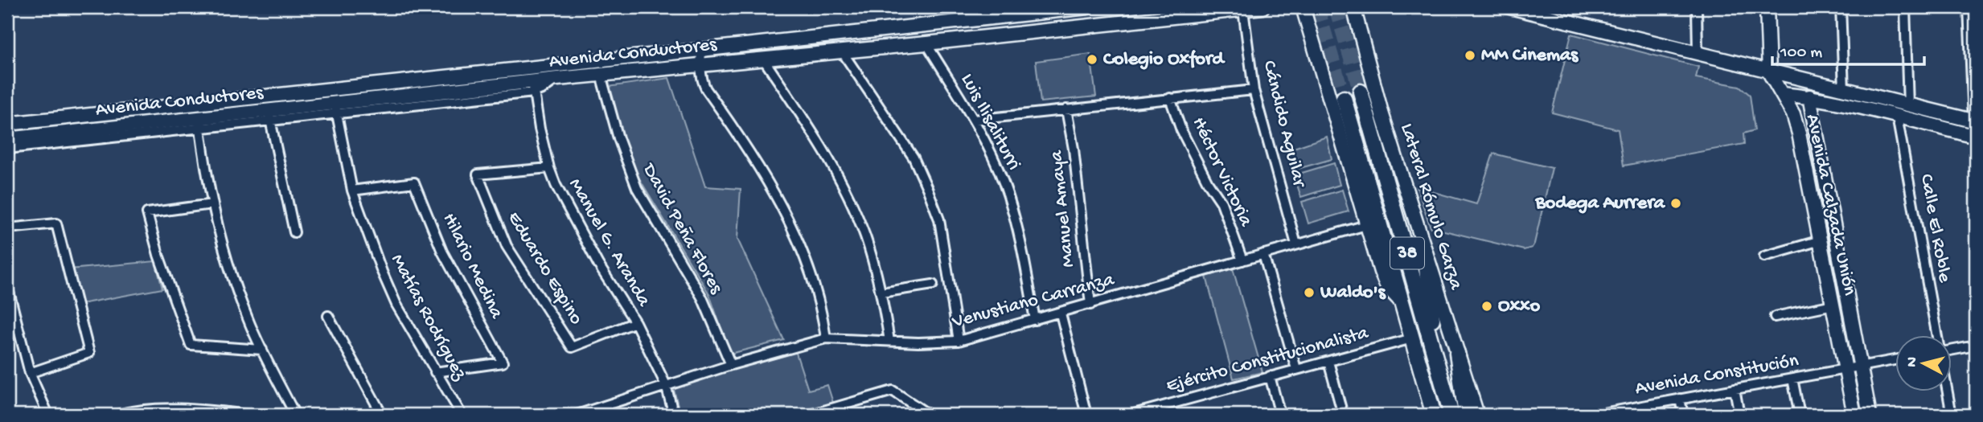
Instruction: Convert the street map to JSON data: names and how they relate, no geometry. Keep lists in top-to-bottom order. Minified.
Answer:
{"streets":{"main road":["Avenida Conductores","Avenida Calzada Unión","Lateral Rómulo Garza","38"],"street":["Luis Ilisaliturri","Cándido Aguilar","Héctor Victoria","Manuel Amaya","Calle El Roble","David Peña Flores","Manuel G. Aranda","Hilario Medina","Eduardo Espino","Venustiano Carranza","Matías Rodríguez","Ejército Constitucionalista","Avenida Constitución"]},"crossings":[["Avenida Conductores","Luis Ilisaliturri"],["Avenida Conductores","Cándido Aguilar"],["Avenida Conductores","David Peña Flores"],["Avenida Conductores","Manuel G. Aranda"],["Avenida Conductores","Matías Rodríguez"],["Luis Ilisaliturri","Venustiano Carranza"],["Cándido Aguilar","Venustiano Carranza"],["Héctor Victoria","Venustiano Carranza"],["Avenida Calzada Unión","Avenida Constitución"],["Manuel Amaya","Venustiano Carranza"],["David Peña Flores","Venustiano Carranza"],["Manuel G. Aranda","Eduardo Espino"],["Manuel G. Aranda","Venustiano Carranza"],["38","Ejército Constitucionalista"],["Hilario Medina","Matías Rodríguez"]],"places":["MM Cinemas","Colegio Oxford","Bodega Aurrera","Waldo's","Oxxo"],"scale_bar":"100 m","north":"left"}
